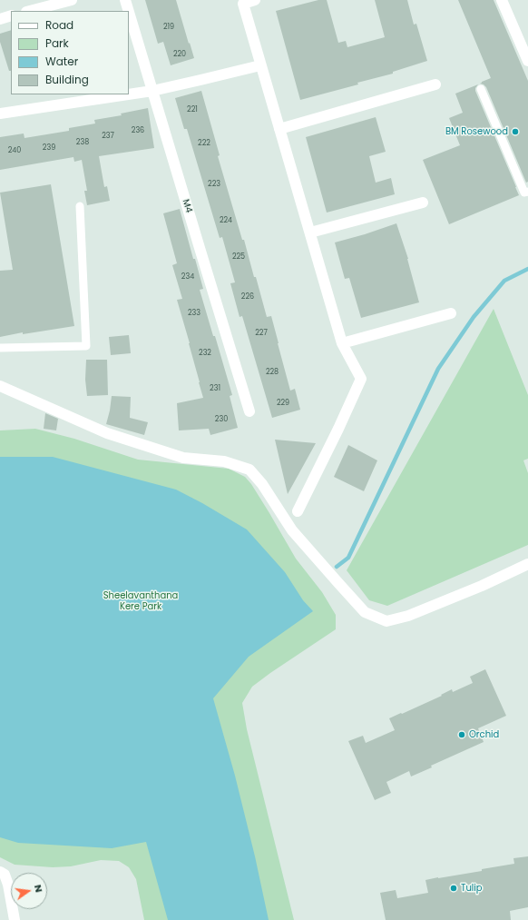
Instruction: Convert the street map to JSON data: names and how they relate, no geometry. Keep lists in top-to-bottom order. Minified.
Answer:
{"streets":{"street":["M4"]},"parks":["Sheelavanthana Kere Park"],"places":["BM Rosewood","Orchid","Tulip"],"house_numbers":["219","220","221","236","237","238","222","239","240","223","224","225","234","226","233","227","232","228","231","229","230"],"legend":["Road","Park","Water","Building"],"north":"right"}
